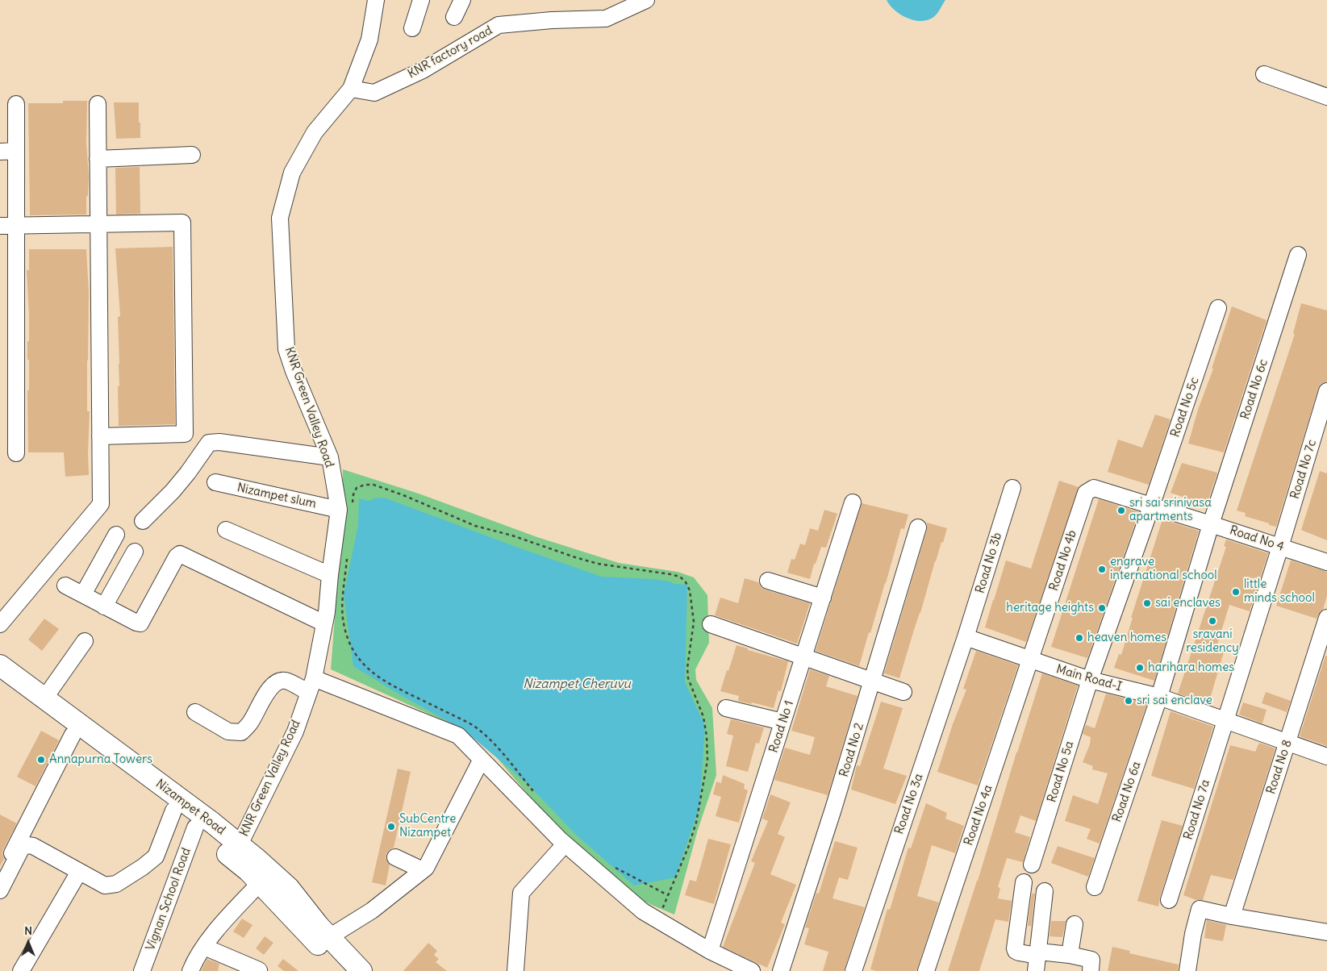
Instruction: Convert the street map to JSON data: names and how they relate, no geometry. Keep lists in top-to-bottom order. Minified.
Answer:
{"streets":{"main road":["Nizampet Road"],"street":["KNR factory road","Road No 6c","KNR Green Valley Road","Road No 5c","Road No 7c","Nizampet slum","Road No 4","Road No 4b","Road No 3b","Main Road-I","Road No 1","Road No 2","Road No 8","Road No 5a","Road No 6a","Road No 3a","Road No 7a","Road No 4a","Vignan School Road"]},"crossings":[["KNR factory road","KNR Green Valley Road"],["Road No 6c","Road No 4"],["Road No 6c","Main Road-I"],["Road No 6c","Road No 6a"],["KNR Green Valley Road","Nizampet slum"],["KNR Green Valley Road","Nizampet Road"],["Road No 5c","Road No 4"],["Road No 5c","Main Road-I"],["Road No 5c","Road No 5a"],["Road No 7c","Road No 4"],["Road No 7c","Main Road-I"],["Road No 7c","Road No 7a"],["Road No 4","Road No 4b"],["Road No 4b","Main Road-I"],["Road No 4b","Road No 4a"],["Road No 3b","Main Road-I"],["Road No 3b","Road No 3a"],["Main Road-I","Road No 8"],["Main Road-I","Road No 5a"],["Main Road-I","Road No 6a"],["Main Road-I","Road No 3a"],["Main Road-I","Road No 7a"],["Main Road-I","Road No 4a"],["Nizampet Road","Vignan School Road"]],"water":["Nizampet Cheruvu"],"places":["sri sai srinivasa apartments","engrave international school","little minds school","sai enclaves","heritage heights","sravani residency","heaven homes","harihara homes","sri sai enclave","Annapurna Towers","SubCentre Nizampet"],"north":"top"}
